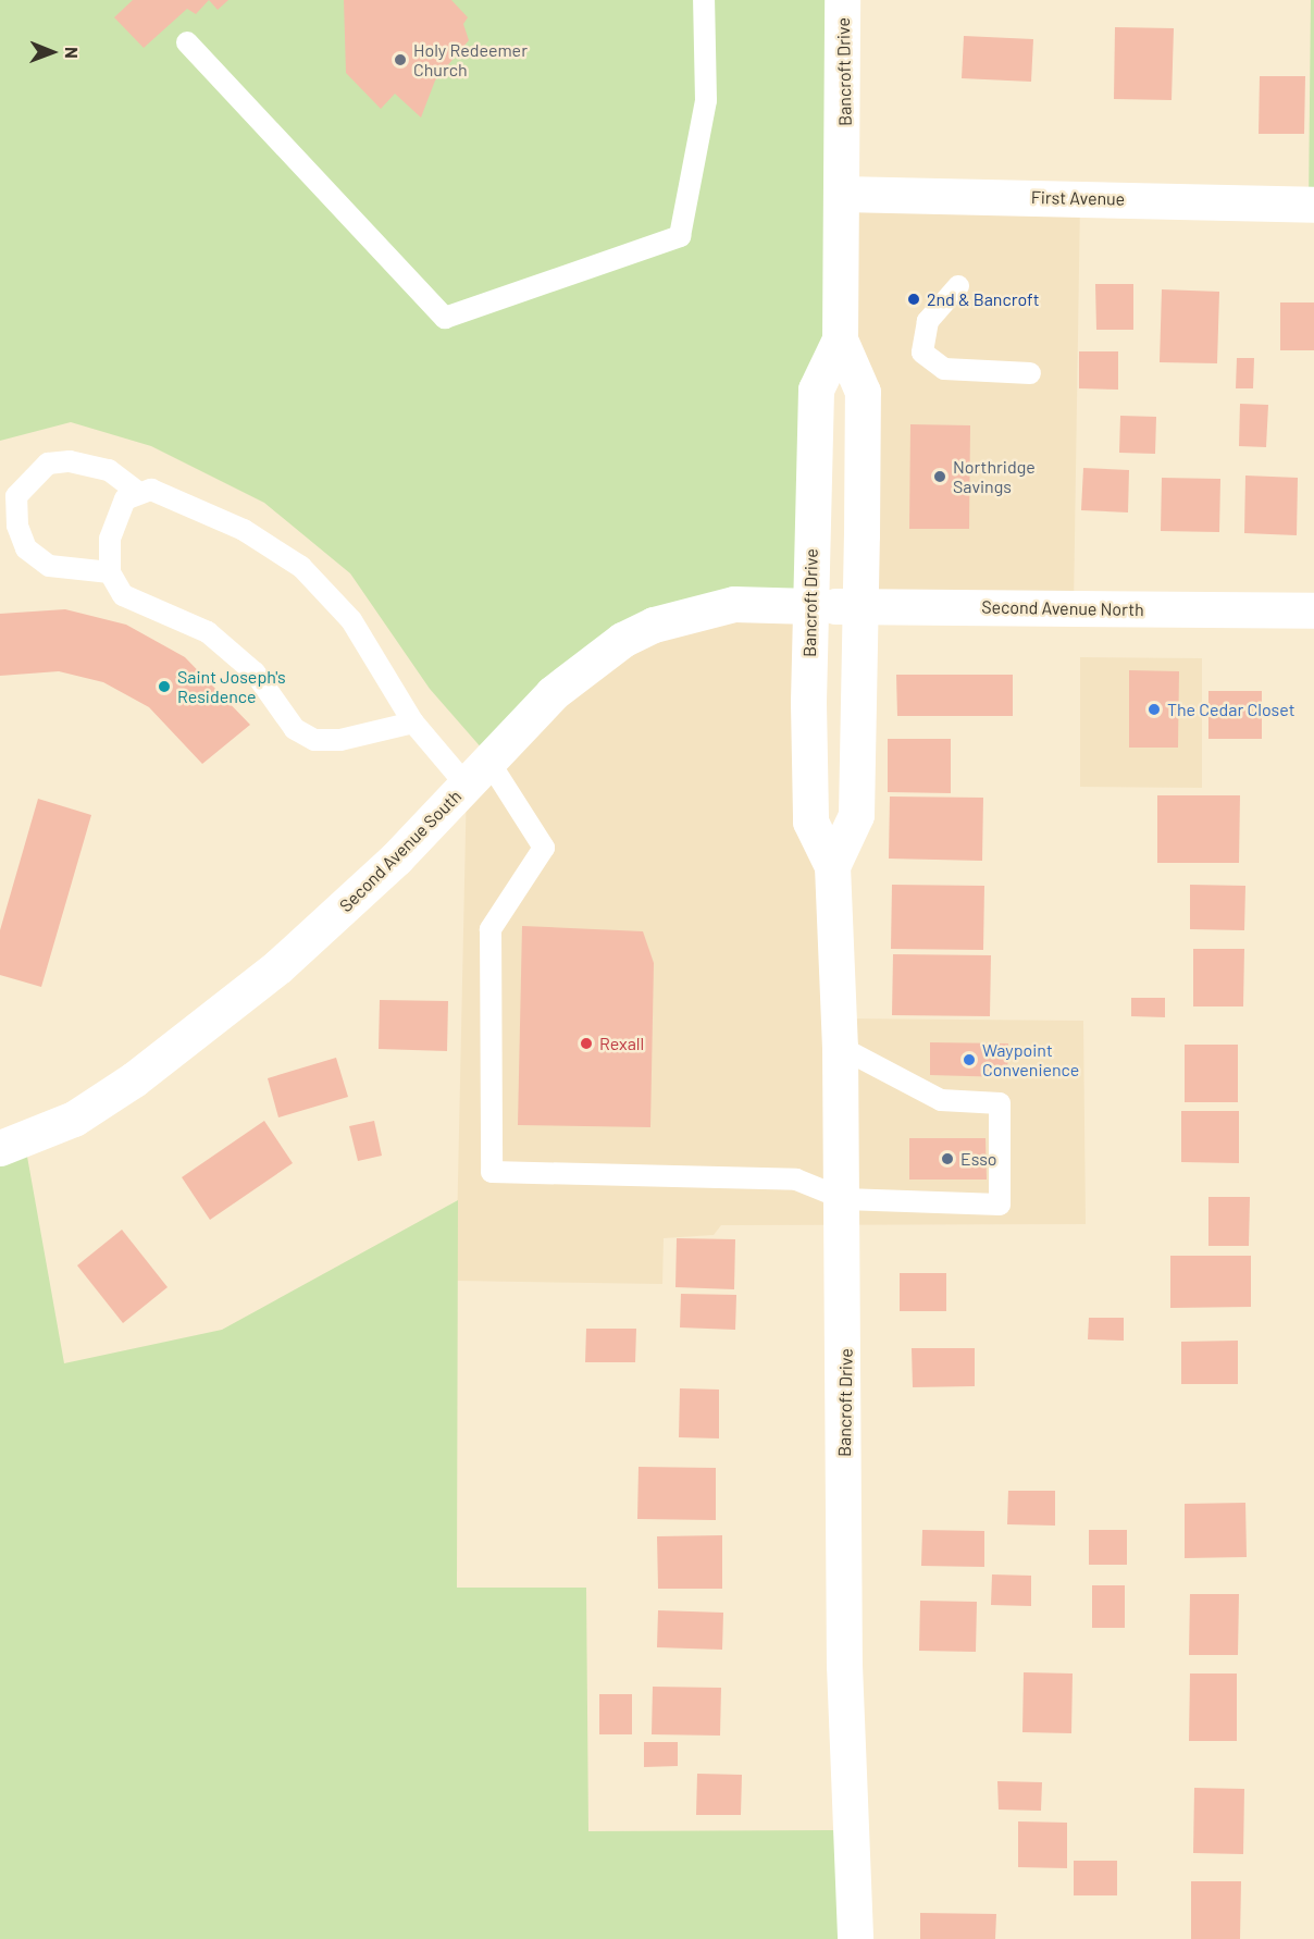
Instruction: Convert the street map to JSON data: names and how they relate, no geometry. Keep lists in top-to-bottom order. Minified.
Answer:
{"streets":{"main road":["Bancroft Drive","First Avenue","Second Avenue North","Second Avenue South"]},"crossings":[["Bancroft Drive","First Avenue"],["Bancroft Drive","Second Avenue North"],["Bancroft Drive","Second Avenue South"],["Second Avenue North","Second Avenue South"]],"places":["Holy Redeemer Church","2nd & Bancroft","Northridge Savings","Saint Joseph's Residence","The Cedar Closet","Rexall","Waypoint Convenience","Esso"],"north":"right"}
